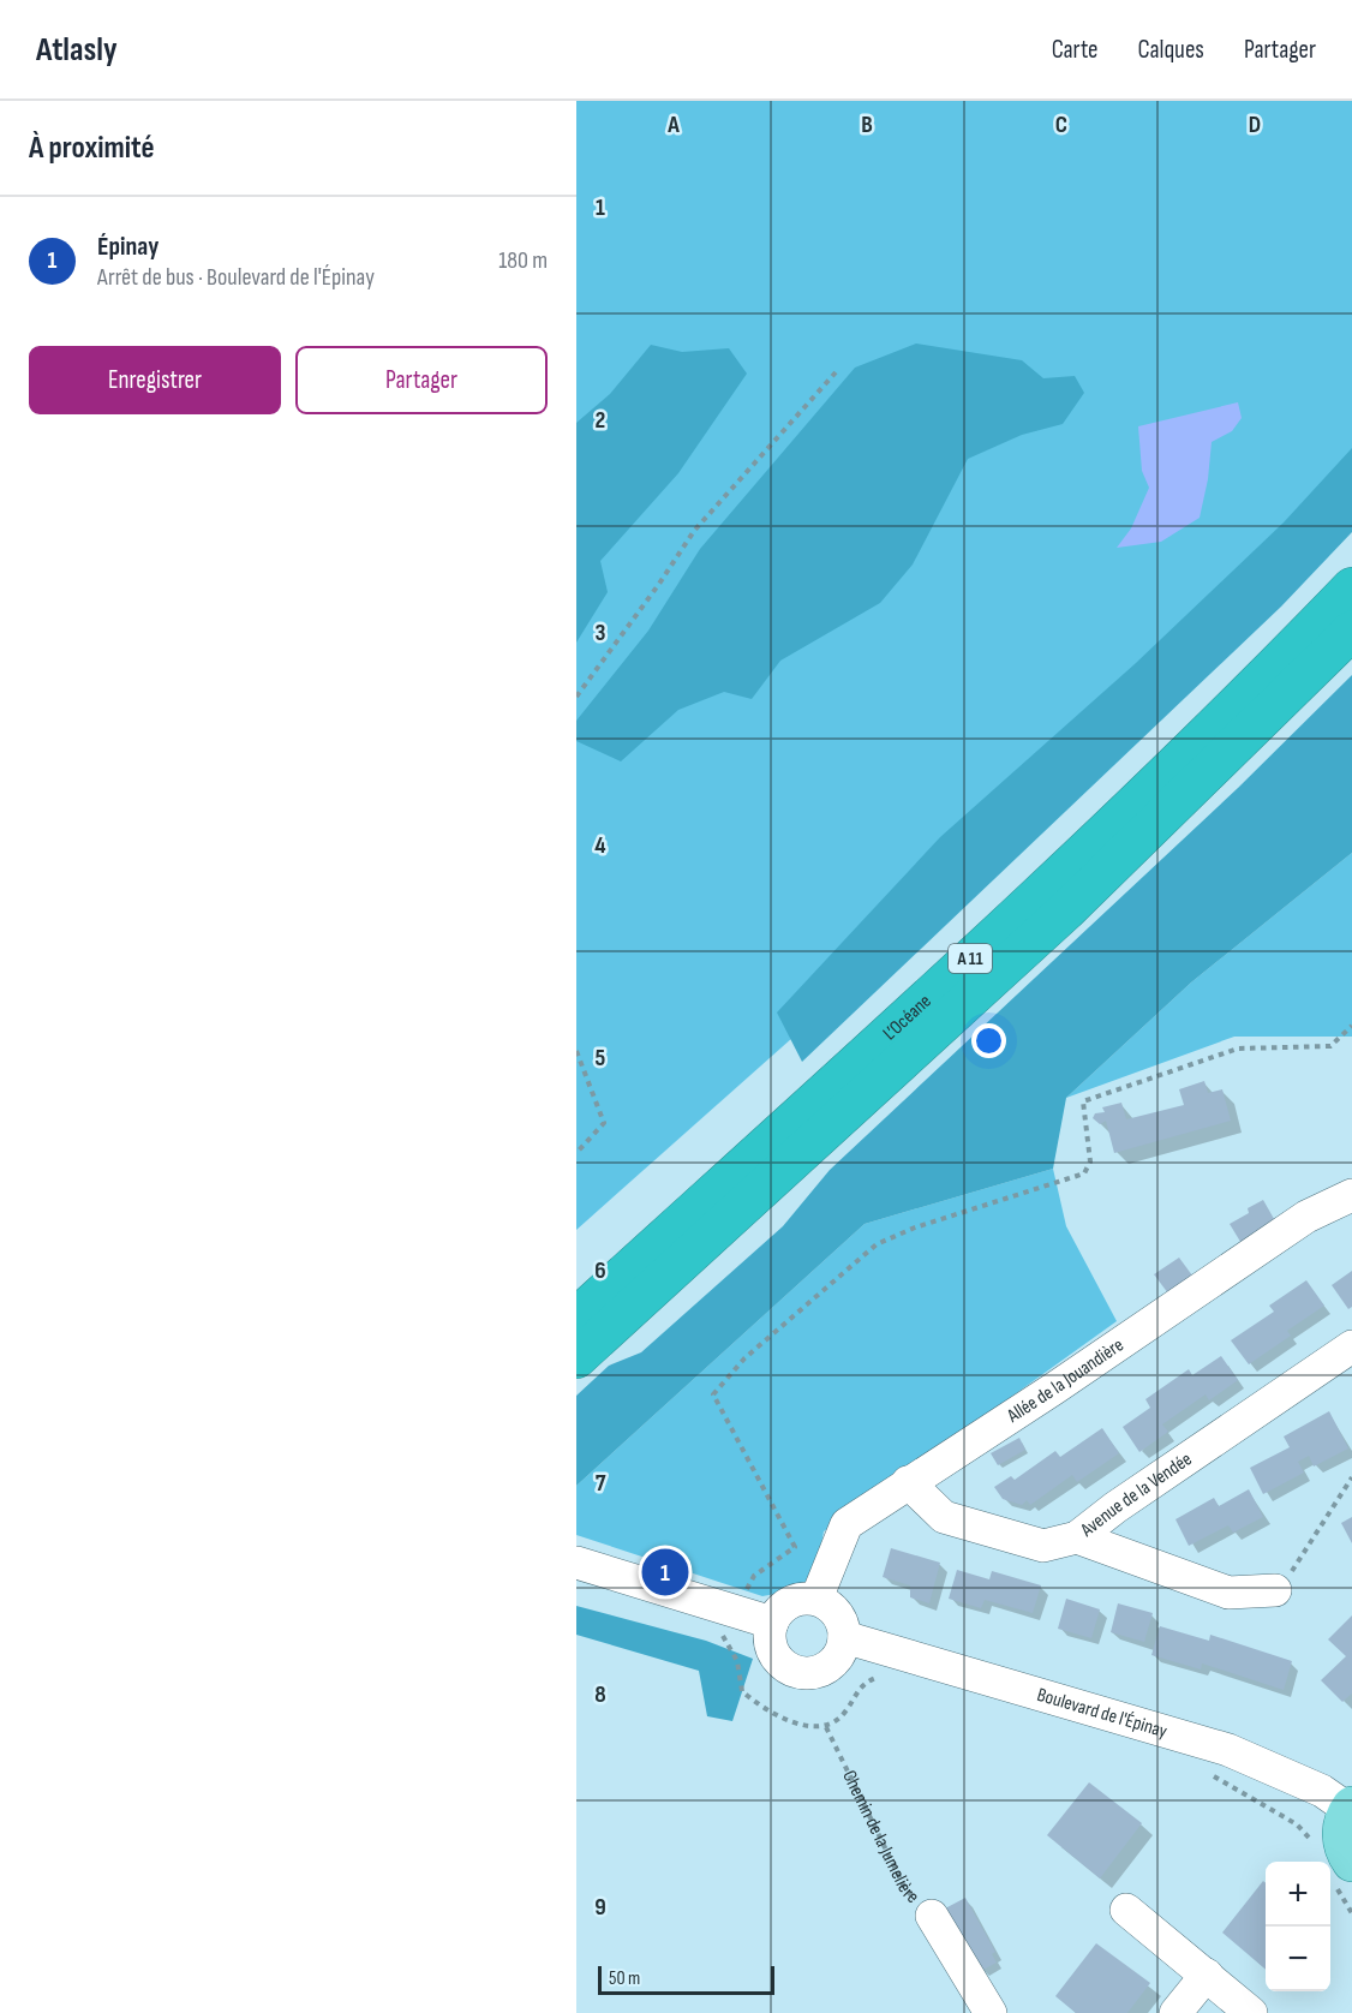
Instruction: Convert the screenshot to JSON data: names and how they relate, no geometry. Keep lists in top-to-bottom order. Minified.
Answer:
{"streets":{"highway":["A 11","L’Océane"],"street":["Allée de la Jouandière","Avenue de la Vendée","Boulevard de l'Épinay","Chemin de la Jumelière"]},"crossings":[["Allée de la Jouandière","Avenue de la Vendée"],["Allée de la Jouandière","Boulevard de l'Épinay"]],"scale_bar":"50 m","page":{"header":"Atlasly","nav":["Carte","Calques","Partager"],"heading":"À proximité","list":[{"mark":"1","name":"Épinay","note":"Arrêt de bus · Boulevard de l'Épinay","value":"180 m"}],"buttons":["Enregistrer","Partager"],"pins":"1","map_buttons":["+","−"],"scale":"50 m"},"grid":{"columns":["A","B","C","D"],"rows":["1","2","3","4","5","6","7","8","9"]}}
